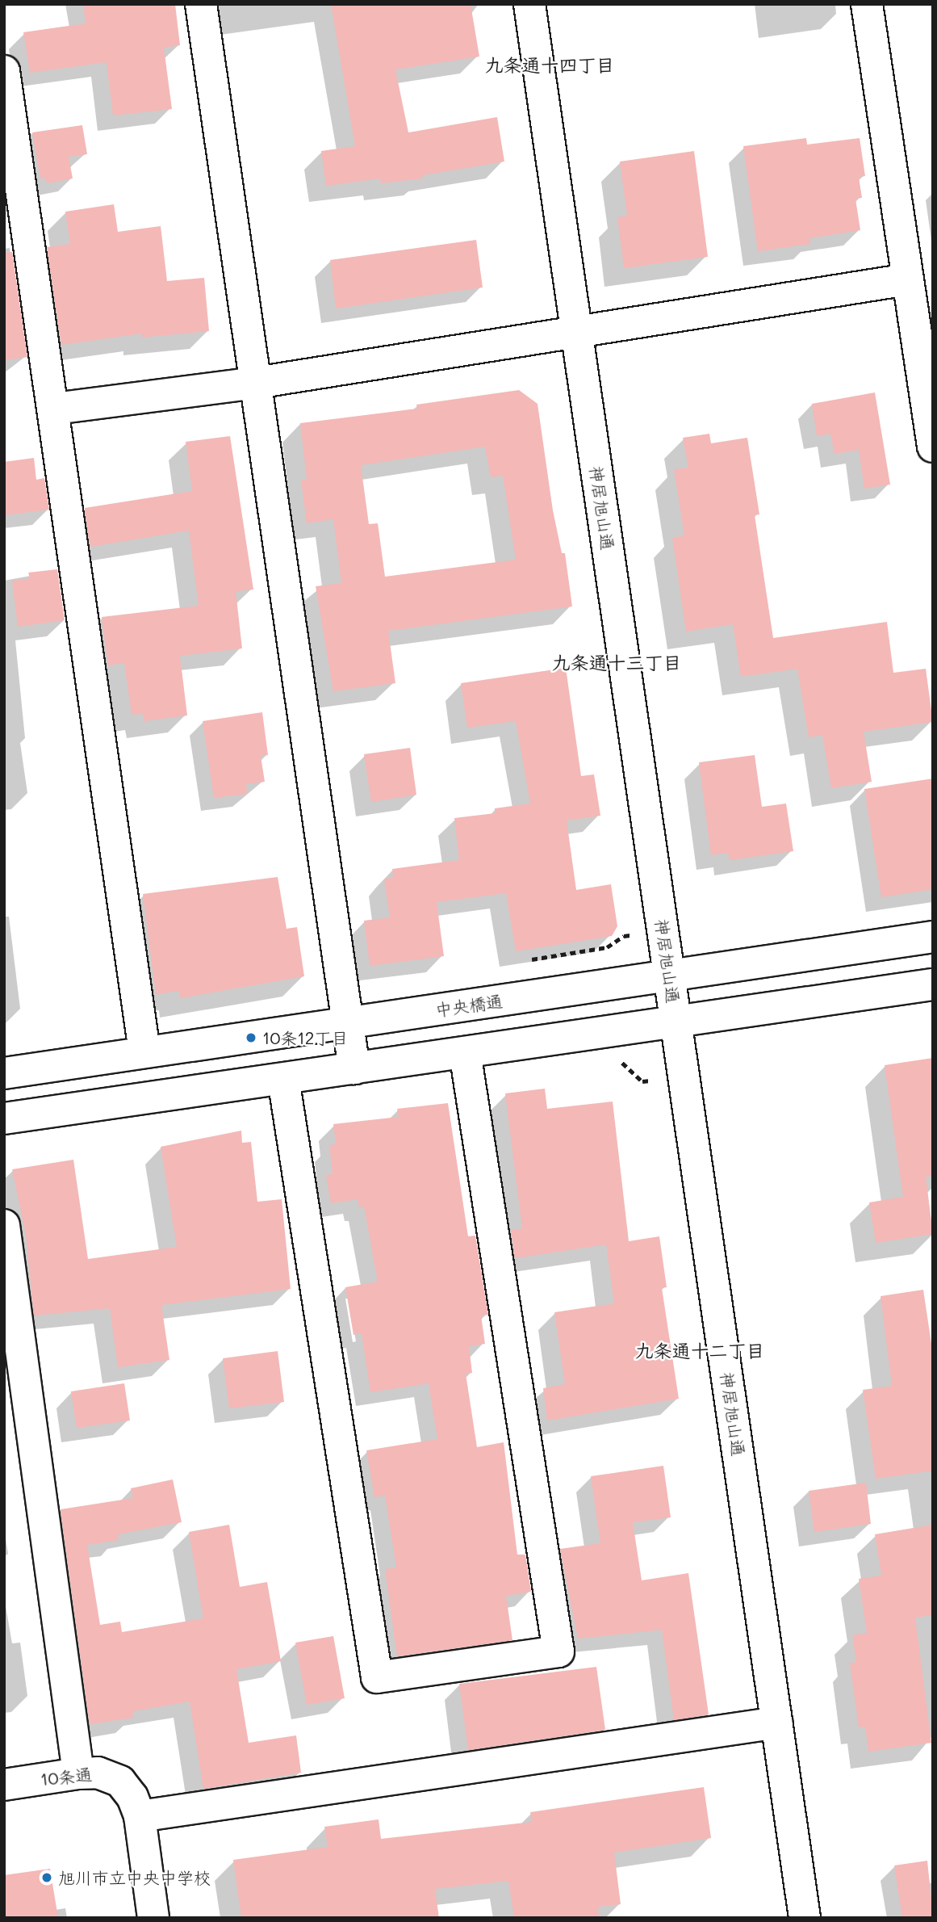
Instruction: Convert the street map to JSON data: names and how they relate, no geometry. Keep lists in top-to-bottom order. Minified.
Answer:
{"streets":{"street":["神居旭山通","中央橋通","10条通"]},"crossings":[["神居旭山通","中央橋通"]],"districts":["九条通十四丁目","九条通十三丁目","九条通十二丁目"],"places":["10条12丁目","旭川市立中央中学校"]}
